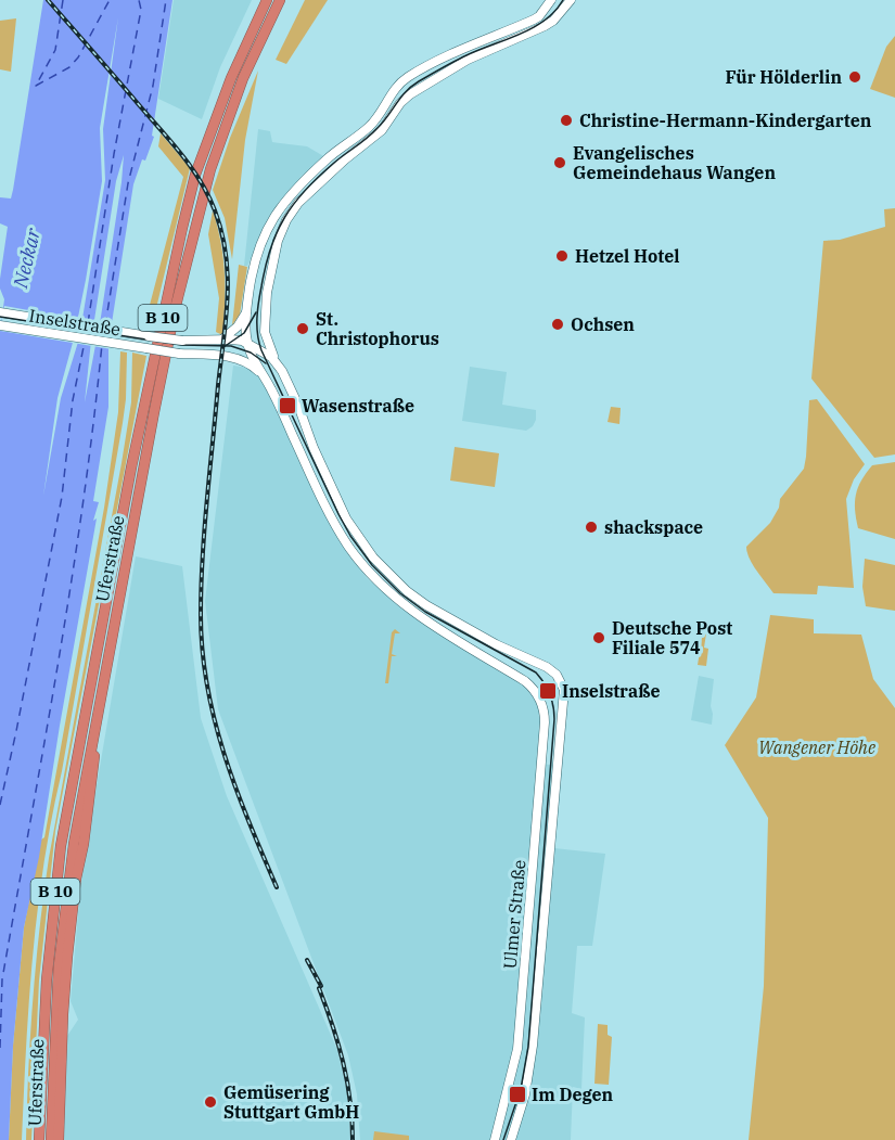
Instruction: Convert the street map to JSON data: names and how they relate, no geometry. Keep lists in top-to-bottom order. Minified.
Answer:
{"streets":{"highway":["B 10","Uferstraße"],"street":["Inselstraße","Ulmer Straße"]},"crossings":[["Inselstraße","Ulmer Straße"]],"water":["Neckar"],"parks":["Wangener Höhe"],"places":{"other":["Für Hölderlin","Christine-Hermann-Kindergarten","Evangelisches Gemeindehaus Wangen","Hetzel Hotel","Ochsen","St. Christophorus","shackspace","Deutsche Post Filiale 574","Gemüsering Stuttgart GmbH"],"transit":["Wasenstraße","Inselstraße","Im Degen"]}}
